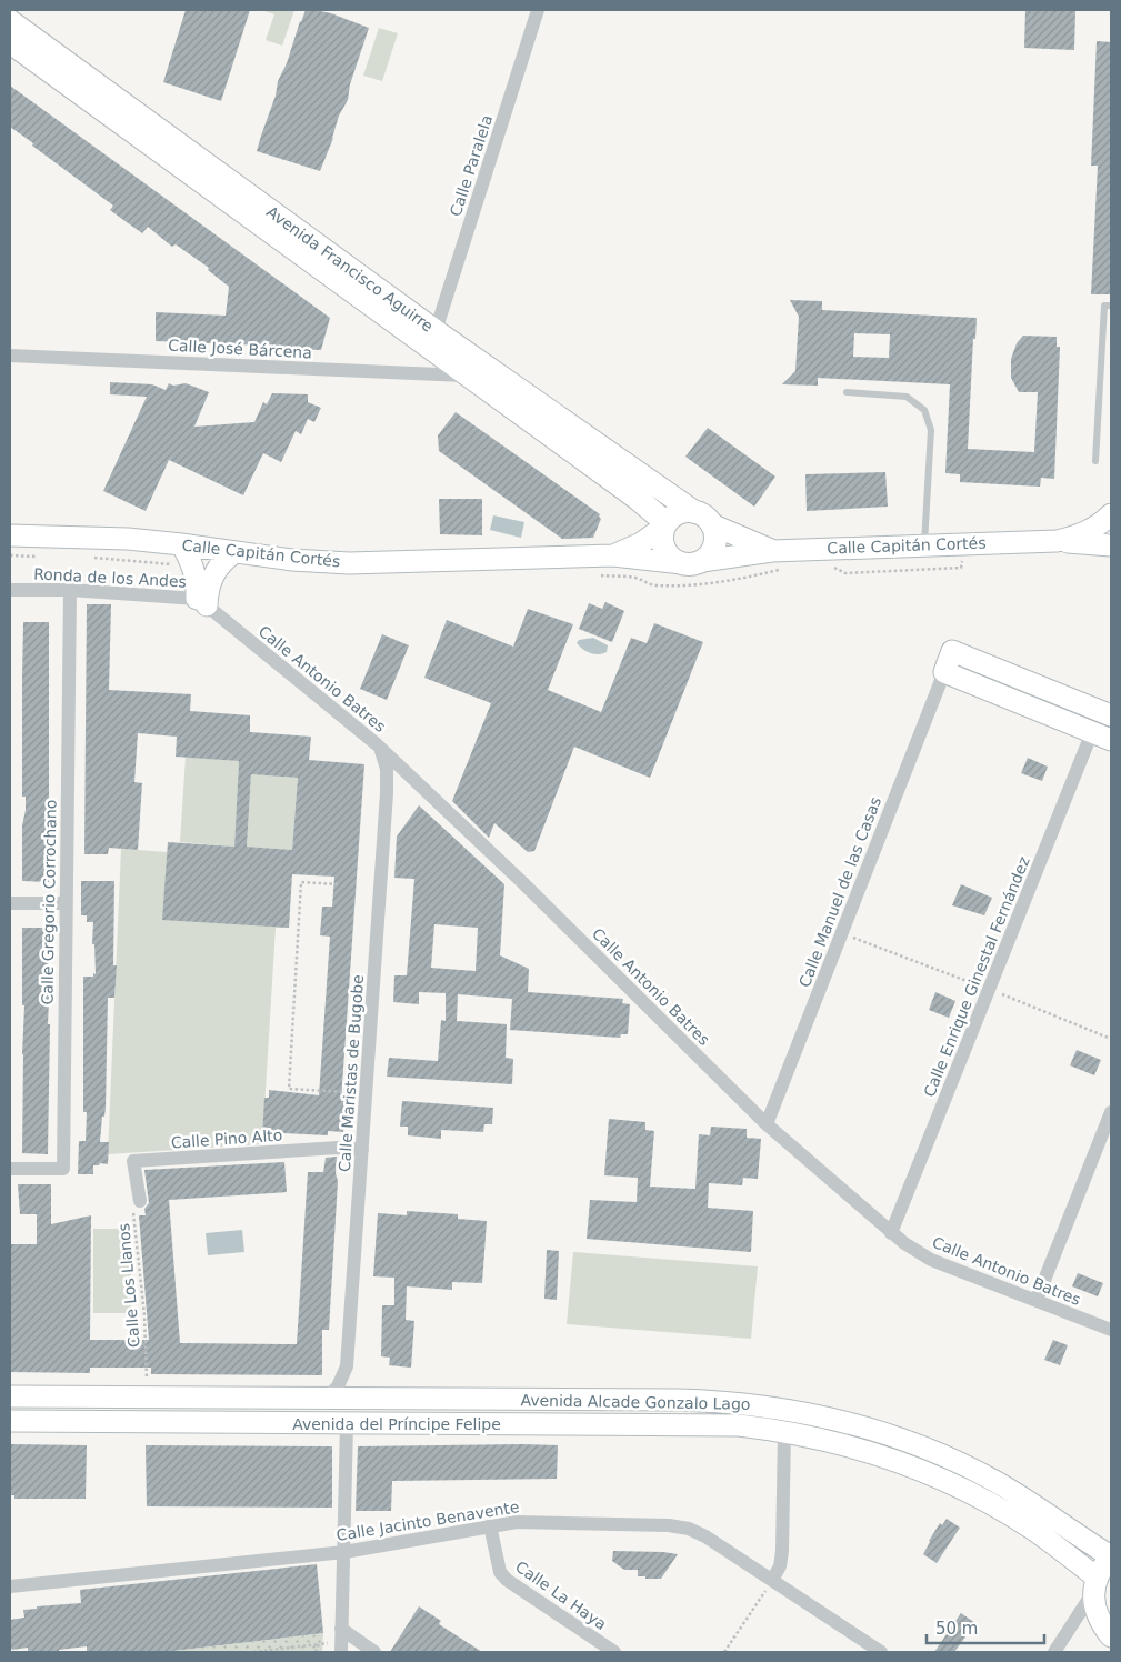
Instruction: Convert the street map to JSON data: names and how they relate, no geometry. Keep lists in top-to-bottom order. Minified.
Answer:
{"streets":{"main road":["Avenida Francisco Aguirre","Calle Capitán Cortés"],"street":["Calle Paralela","Calle José Bárcena","Ronda de los Andes","Calle Antonio Batres","Calle Manuel de las Casas","Calle Gregorio Corrochano","Calle Enrique Ginestal Fernández","Calle Maristas de Bugobe","Calle Pino Alto","Avenida Alcade Gonzalo Lago","Avenida del Príncipe Felipe","Calle Jacinto Benavente","Calle La Haya"],"path":["Calle Los Llanos"]},"crossings":[["Calle Paralela","Avenida Francisco Aguirre"],["Avenida Francisco Aguirre","Calle José Bárcena"],["Avenida Francisco Aguirre","Calle Capitán Cortés"],["Ronda de los Andes","Calle Antonio Batres"],["Ronda de los Andes","Calle Gregorio Corrochano"],["Calle Antonio Batres","Calle Manuel de las Casas"],["Calle Antonio Batres","Calle Enrique Ginestal Fernández"],["Calle Antonio Batres","Calle Maristas de Bugobe"],["Calle Maristas de Bugobe","Calle Pino Alto"],["Calle Maristas de Bugobe","Avenida Alcade Gonzalo Lago"],["Calle Maristas de Bugobe","Avenida del Príncipe Felipe"],["Calle Pino Alto","Calle Los Llanos"],["Calle Los Llanos","Avenida del Príncipe Felipe"],["Avenida Alcade Gonzalo Lago","Avenida del Príncipe Felipe"],["Calle Jacinto Benavente","Calle La Haya"]],"scale_bar":"50 m"}
